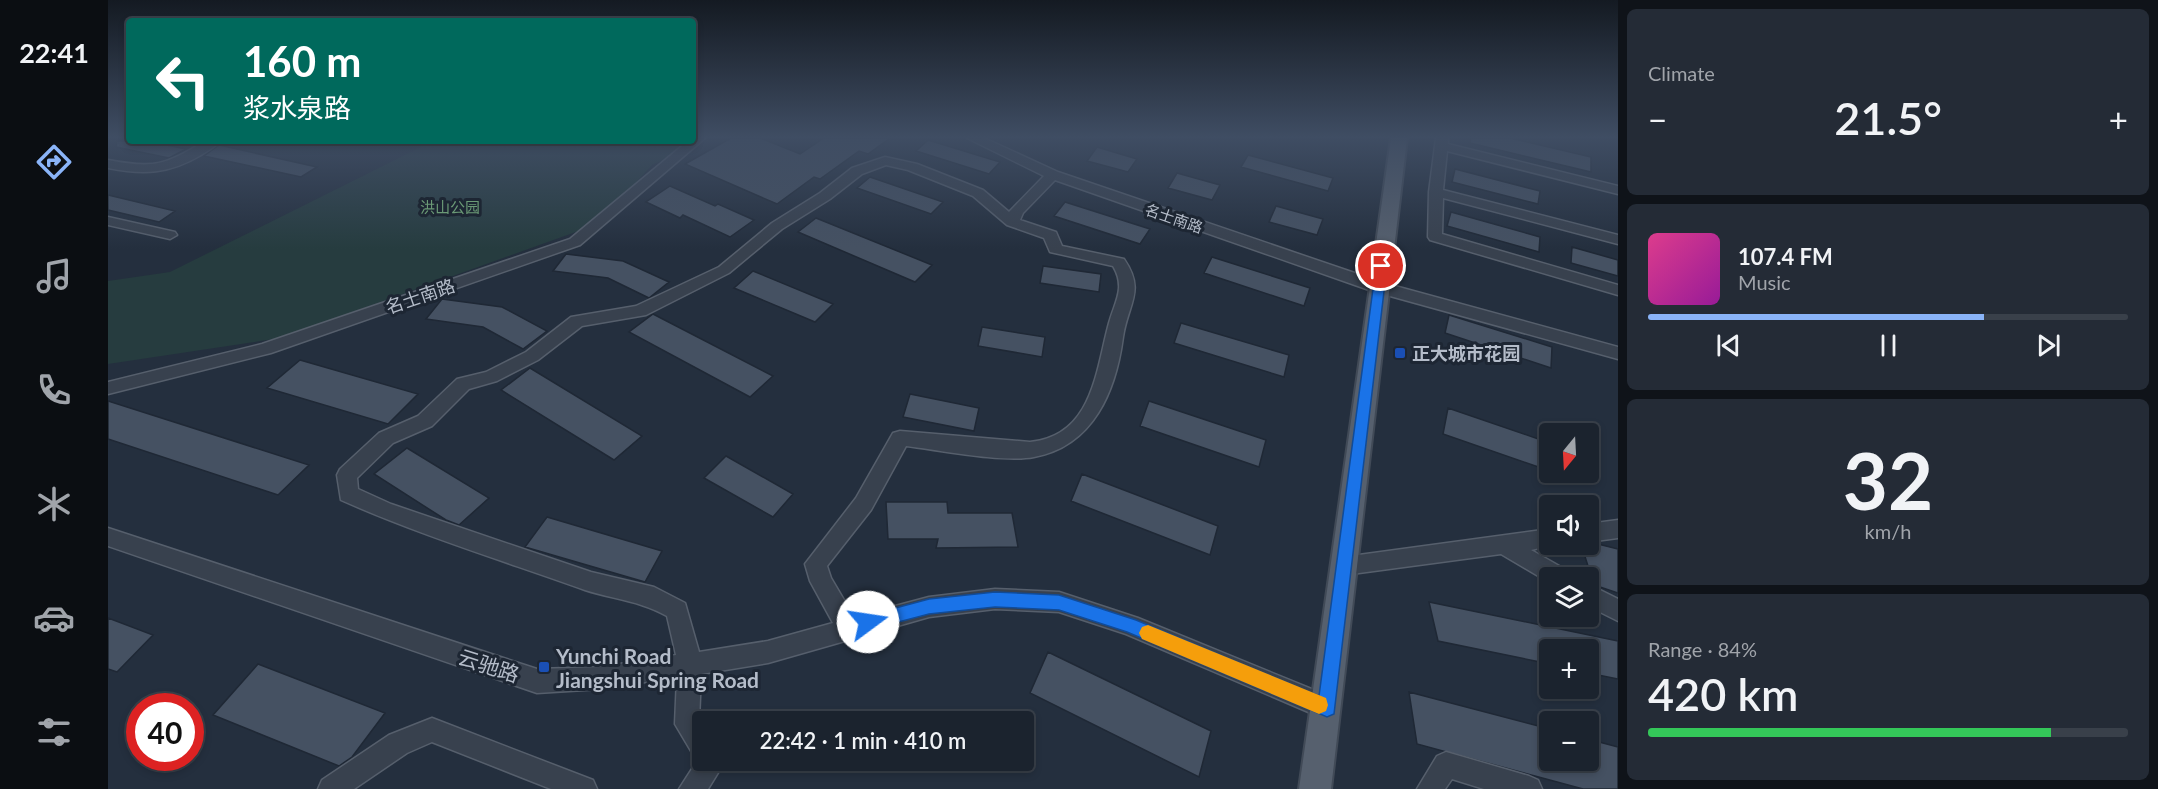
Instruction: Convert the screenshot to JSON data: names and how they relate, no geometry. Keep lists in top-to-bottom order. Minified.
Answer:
{"streets":{"street":["名士南路","云驰路"]},"parks":["洪山公园"],"places":{"transit":["正大城市花园","Yunchi Road Jiangshui Spring Road"]},"north":"bottom","page":{"tabs":"22:41","tile":["Climate",["32","km/h"],["Range · 84%","420 km"]],"turn":["160 m","浆水泉路"],"heat":["−","21.5°","+"],"song":["107.4 FM","Music"],"map_buttons":["+","−"],"limit":"40","trip":"22:42 · 1 min · 410 m"}}
